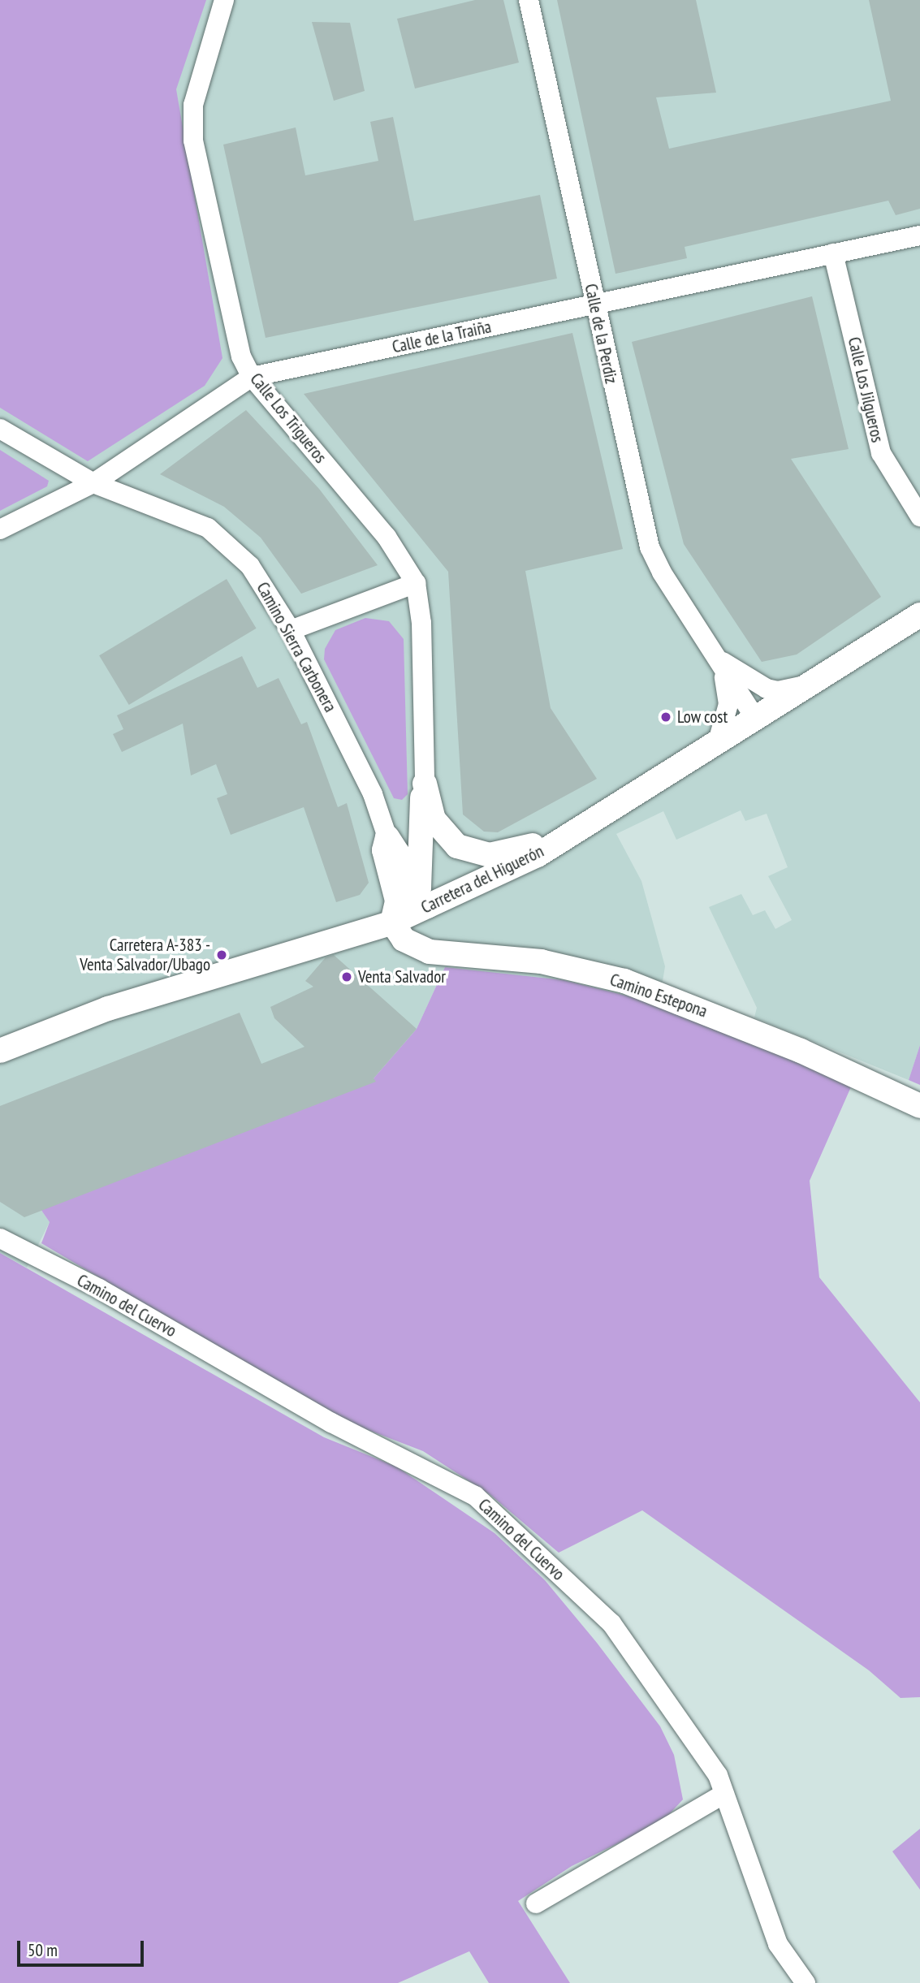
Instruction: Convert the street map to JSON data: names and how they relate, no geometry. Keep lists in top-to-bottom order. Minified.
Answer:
{"streets":{"main road":["Carretera del Higuerón","Camino Estepona"],"street":["Calle de la Perdiz","Calle de la Traiña","Calle Los Jilgueros","Calle Los Trigueros","Camino Sierra Carbonera","Camino del Cuervo"]},"crossings":[["Calle de la Perdiz","Calle de la Traiña"],["Calle de la Perdiz","Carretera del Higuerón"],["Calle de la Traiña","Calle Los Jilgueros"],["Calle de la Traiña","Calle Los Trigueros"],["Calle de la Traiña","Camino Sierra Carbonera"],["Carretera del Higuerón","Camino Estepona"]],"places":["Low cost","Carretera A-383 - Venta Salvador/Ubago","Venta Salvador"],"scale_bar":"50 m"}
